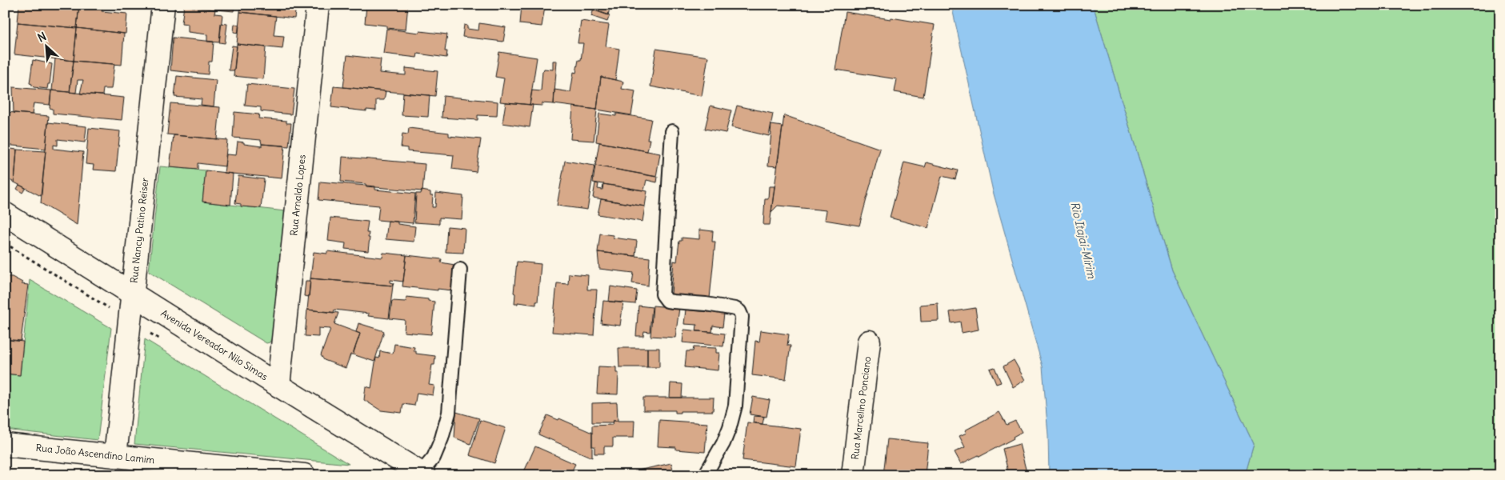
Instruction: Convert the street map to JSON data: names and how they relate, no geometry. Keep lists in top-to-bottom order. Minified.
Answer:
{"streets":{"street":["Rua Arnaldo Lopes","Rua Nancy Patino Reiser","Avenida Vereador Nilo Simas","Rua Marcelino Ponciano","Rua João Ascendino Lamim"]},"crossings":[["Rua Arnaldo Lopes","Avenida Vereador Nilo Simas"],["Rua Nancy Patino Reiser","Avenida Vereador Nilo Simas"],["Rua Nancy Patino Reiser","Rua João Ascendino Lamim"]],"water":["Rio Itajaí-Mirim"],"north":"top left"}
